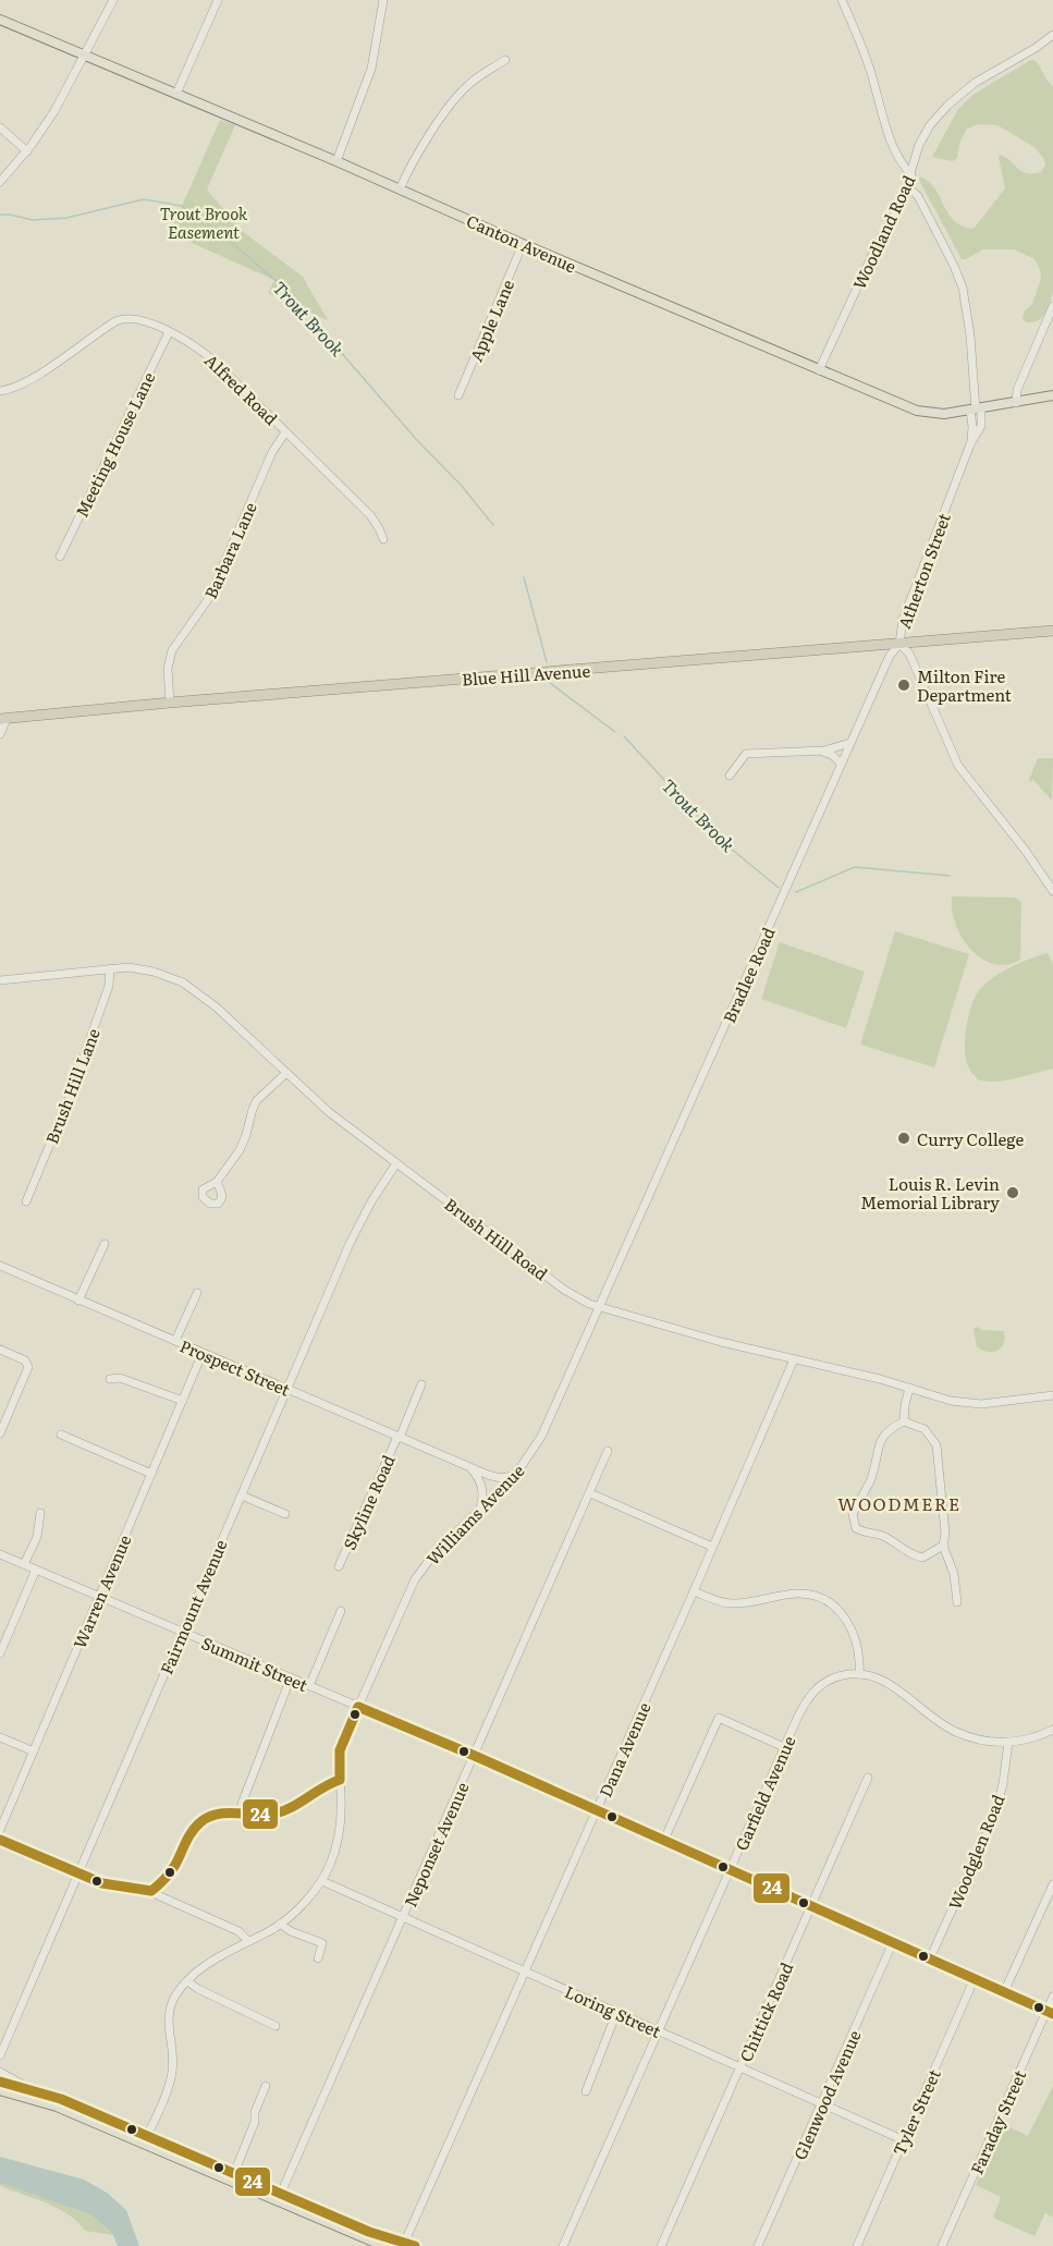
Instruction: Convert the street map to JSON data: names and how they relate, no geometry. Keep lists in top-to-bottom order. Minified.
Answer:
{"streets":{"highway":["Blue Hill Avenue"],"main road":["Canton Avenue"],"street":["Woodland Road","Apple Lane","Alfred Road","Meeting House Lane","Barbara Lane","Atherton Street","Bradlee Road","Brush Hill Lane","Brush Hill Road","Prospect Street","Skyline Road","Williams Avenue","Warren Avenue","Fairmount Avenue","Summit Street","Dana Avenue","Garfield Avenue","Neponset Avenue","Woodglen Road","Loring Street","Chittick Road","Glenwood Avenue","Tyler Street","Faraday Street"]},"crossings":[["Woodland Road","Canton Avenue"],["Woodland Road","Atherton Street"],["Canton Avenue","Apple Lane"],["Canton Avenue","Atherton Street"],["Alfred Road","Meeting House Lane"],["Alfred Road","Barbara Lane"],["Barbara Lane","Blue Hill Avenue"],["Atherton Street","Blue Hill Avenue"],["Atherton Street","Bradlee Road"],["Blue Hill Avenue","Bradlee Road"],["Bradlee Road","Brush Hill Road"],["Bradlee Road","Williams Avenue"],["Brush Hill Lane","Brush Hill Road"],["Brush Hill Road","Williams Avenue"],["Brush Hill Road","Fairmount Avenue"],["Brush Hill Road","Dana Avenue"],["Prospect Street","Skyline Road"],["Prospect Street","Williams Avenue"],["Prospect Street","Warren Avenue"],["Prospect Street","Fairmount Avenue"],["Williams Avenue","Summit Street"],["Williams Avenue","Loring Street"],["Warren Avenue","Summit Street"],["Fairmount Avenue","Summit Street"],["Summit Street","Dana Avenue"],["Summit Street","Garfield Avenue"],["Summit Street","Neponset Avenue"],["Summit Street","Woodglen Road"],["Summit Street","Chittick Road"],["Summit Street","Glenwood Avenue"],["Summit Street","Tyler Street"],["Summit Street","Faraday Street"],["Dana Avenue","Loring Street"],["Garfield Avenue","Loring Street"],["Neponset Avenue","Loring Street"],["Loring Street","Chittick Road"],["Loring Street","Glenwood Avenue"],["Loring Street","Tyler Street"]],"districts":["WOODMERE"],"water":["Trout Brook"],"parks":["Trout Brook Easement"],"places":["Milton Fire Department","Curry College","Louis R. Levin Memorial Library"],"lines":["transit line 24"]}
